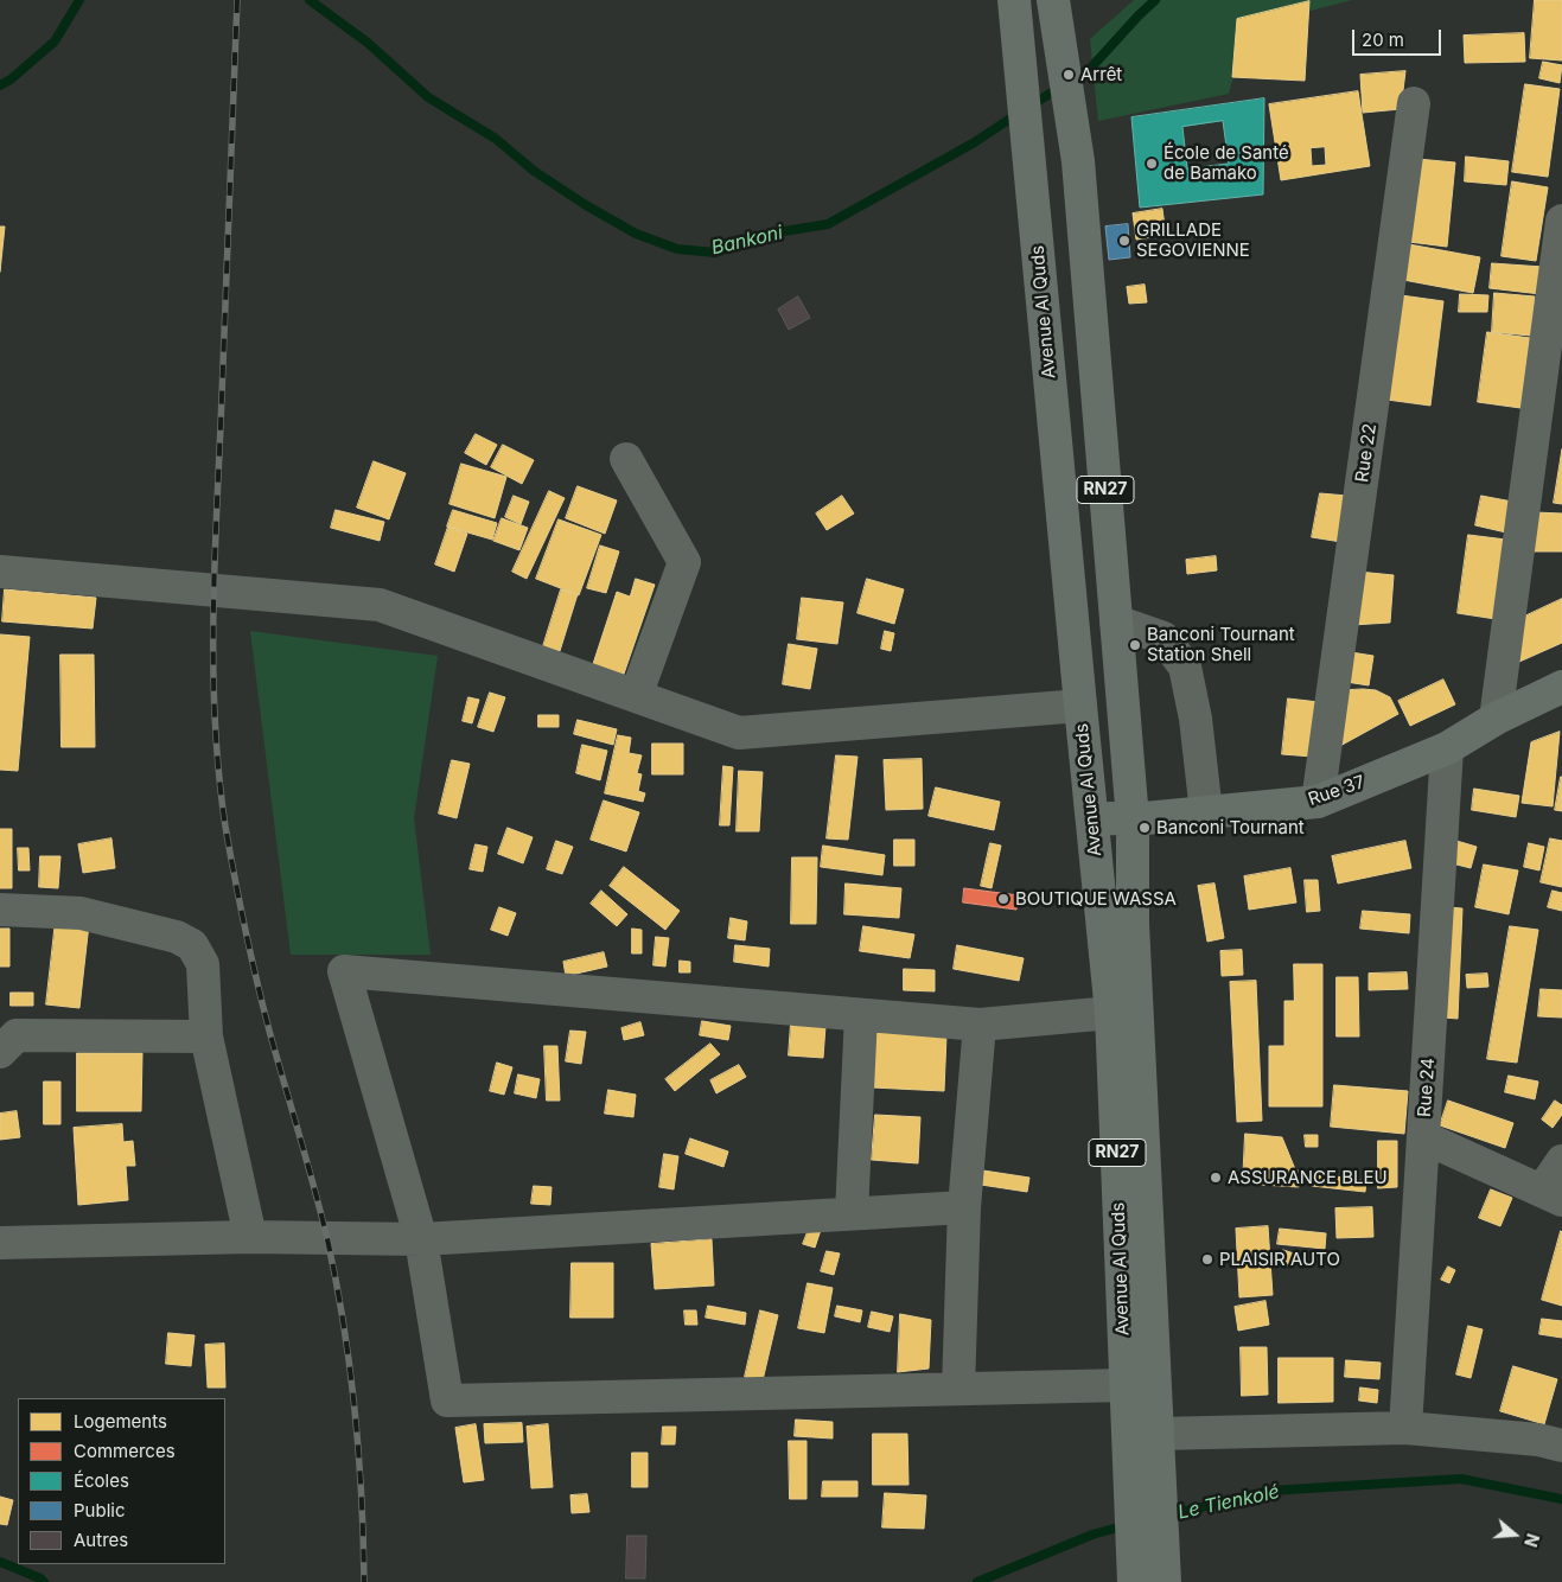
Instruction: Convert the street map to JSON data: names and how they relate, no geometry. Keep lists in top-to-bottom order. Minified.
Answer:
{"streets":{"main road":["Avenue Al Quds","RN27","Rue 37"],"street":["Rue 22","Rue 24"]},"crossings":[["Avenue Al Quds","Rue 37"],["Rue 22","Rue 37"],["Rue 37","Rue 24"]],"water":["Bankoni","Le Tienkolé"],"places":["Arrêt","École de Santé de Bamako","GRILLADE SEGOVIENNE","Banconi Tournant Station Shell","Banconi Tournant","BOUTIQUE WASSA","ASSURANCE BLEU","PLAISIR AUTO"],"legend":["Logements","Commerces","Écoles","Public","Autres"],"scale_bar":"20 m","north":"right"}
